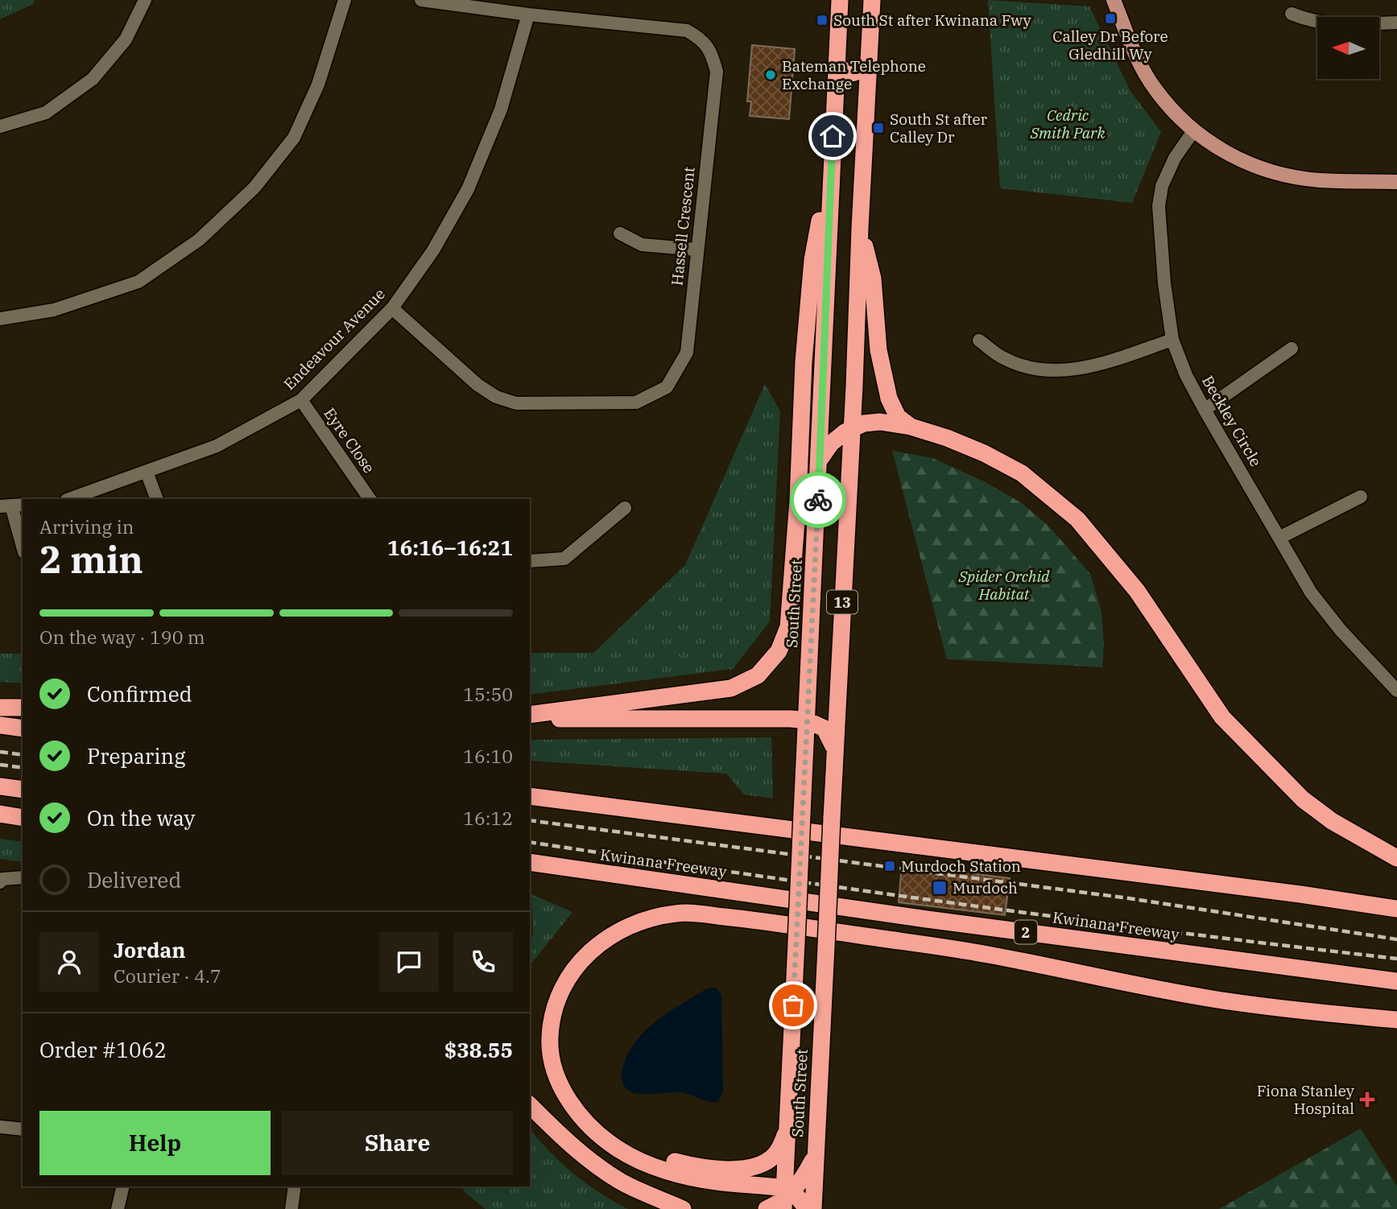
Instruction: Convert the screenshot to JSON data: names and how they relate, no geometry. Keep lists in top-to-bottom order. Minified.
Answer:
{"streets":{"highway":["13","South Street","Kwinana Freeway","2"],"street":["Hassell Crescent","Endeavour Avenue","Beckley Circle","Eyre Close"]},"crossings":[["Hassell Crescent","Endeavour Avenue"],["Endeavour Avenue","Eyre Close"]],"parks":["Cedric Smith Park","Spider Orchid Habitat"],"places":{"transit":["Calley Dr Before Gledhill Wy","South St after Kwinana Fwy","South St after Calley Dr","Murdoch Station","Murdoch"],"other":["Bateman Telephone Exchange"],"health":["Fiona Stanley Hospital"]},"north":"left","page":{"heading":["2 min","Arriving in","16:16–16:21"],"panel":["Jordan","Courier · 4.7","Order #1062","$38.55"],"bar":"On the way · 190 m","list":[["Confirmed","15:50"],["Preparing","16:10"],["On the way","16:12"],"Delivered"],"buttons":["Help","Share"]}}
